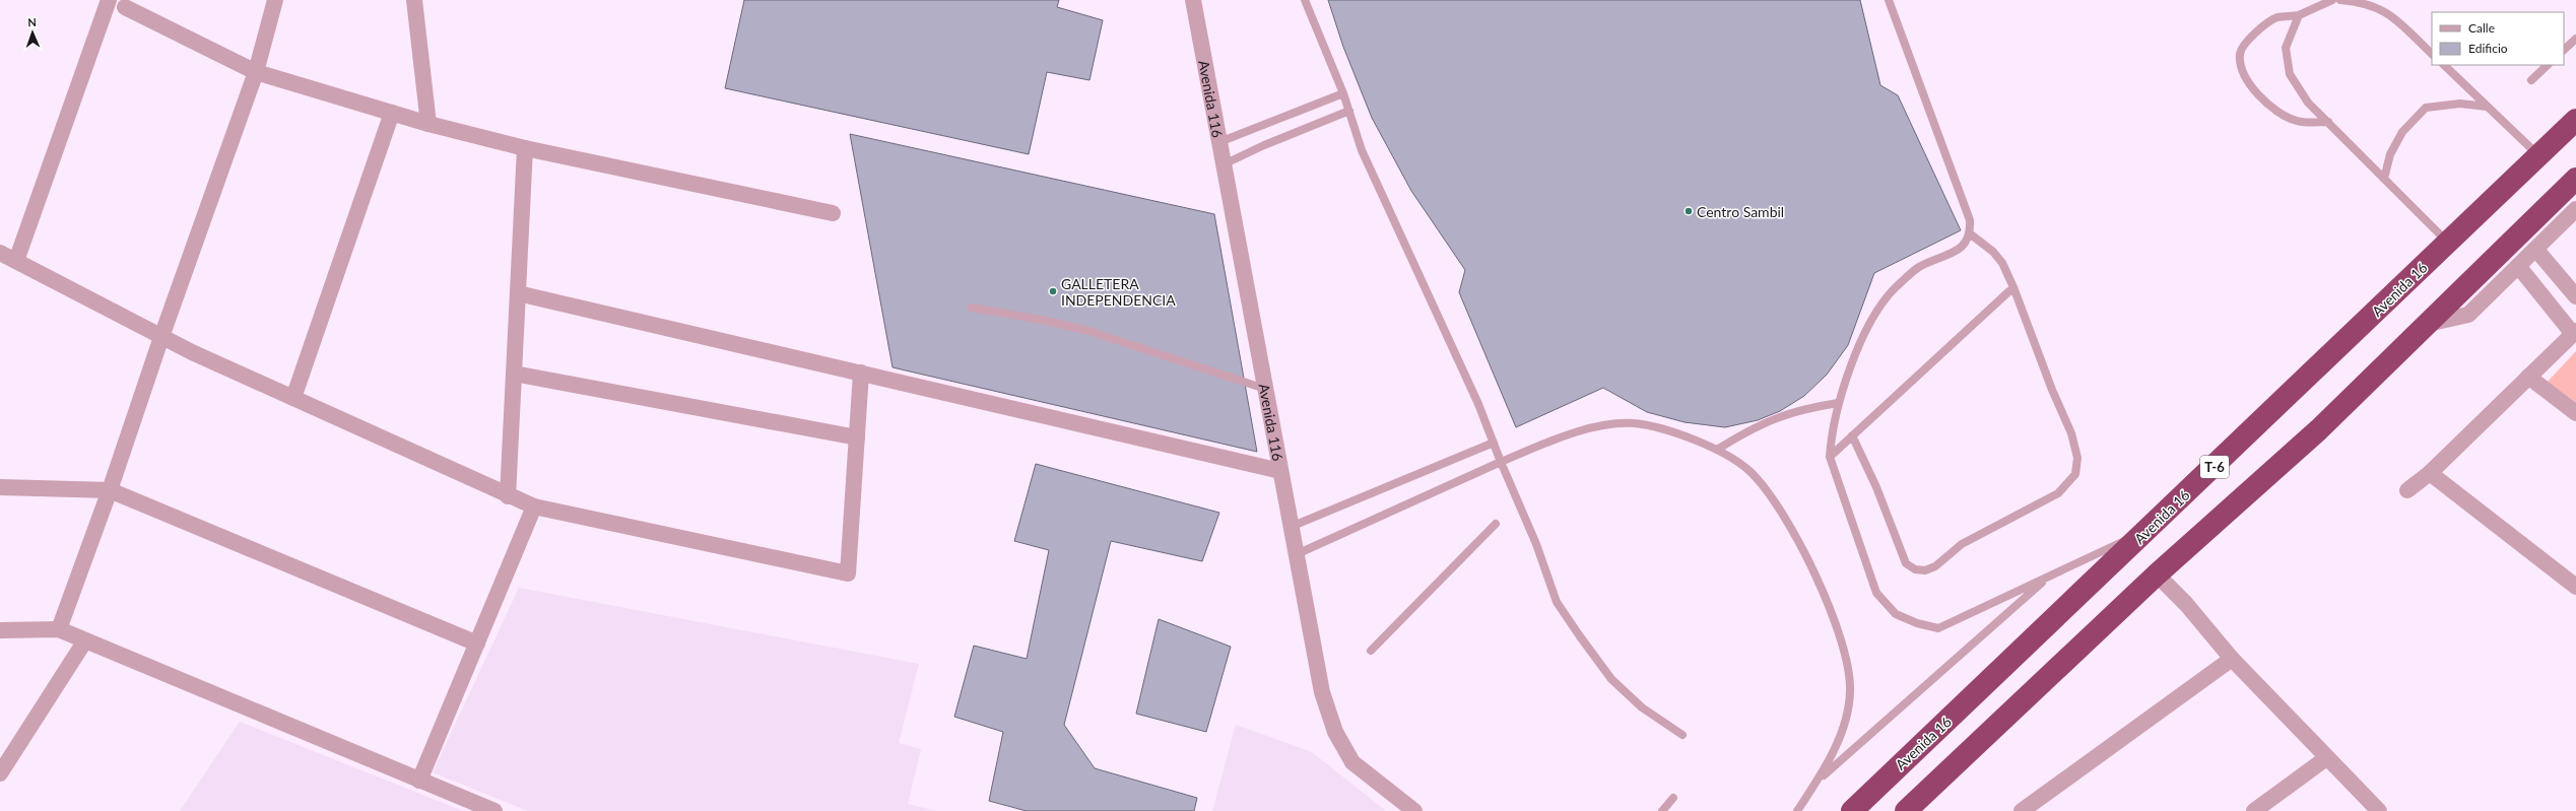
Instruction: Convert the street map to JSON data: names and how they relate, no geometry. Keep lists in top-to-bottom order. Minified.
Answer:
{"streets":{"highway":["Avenida 16","T-6"],"street":["Avenida 116"]},"places":["Centro Sambil","GALLETERA INDEPENDENCIA"],"legend":["Calle","Edificio"],"north":"top"}
